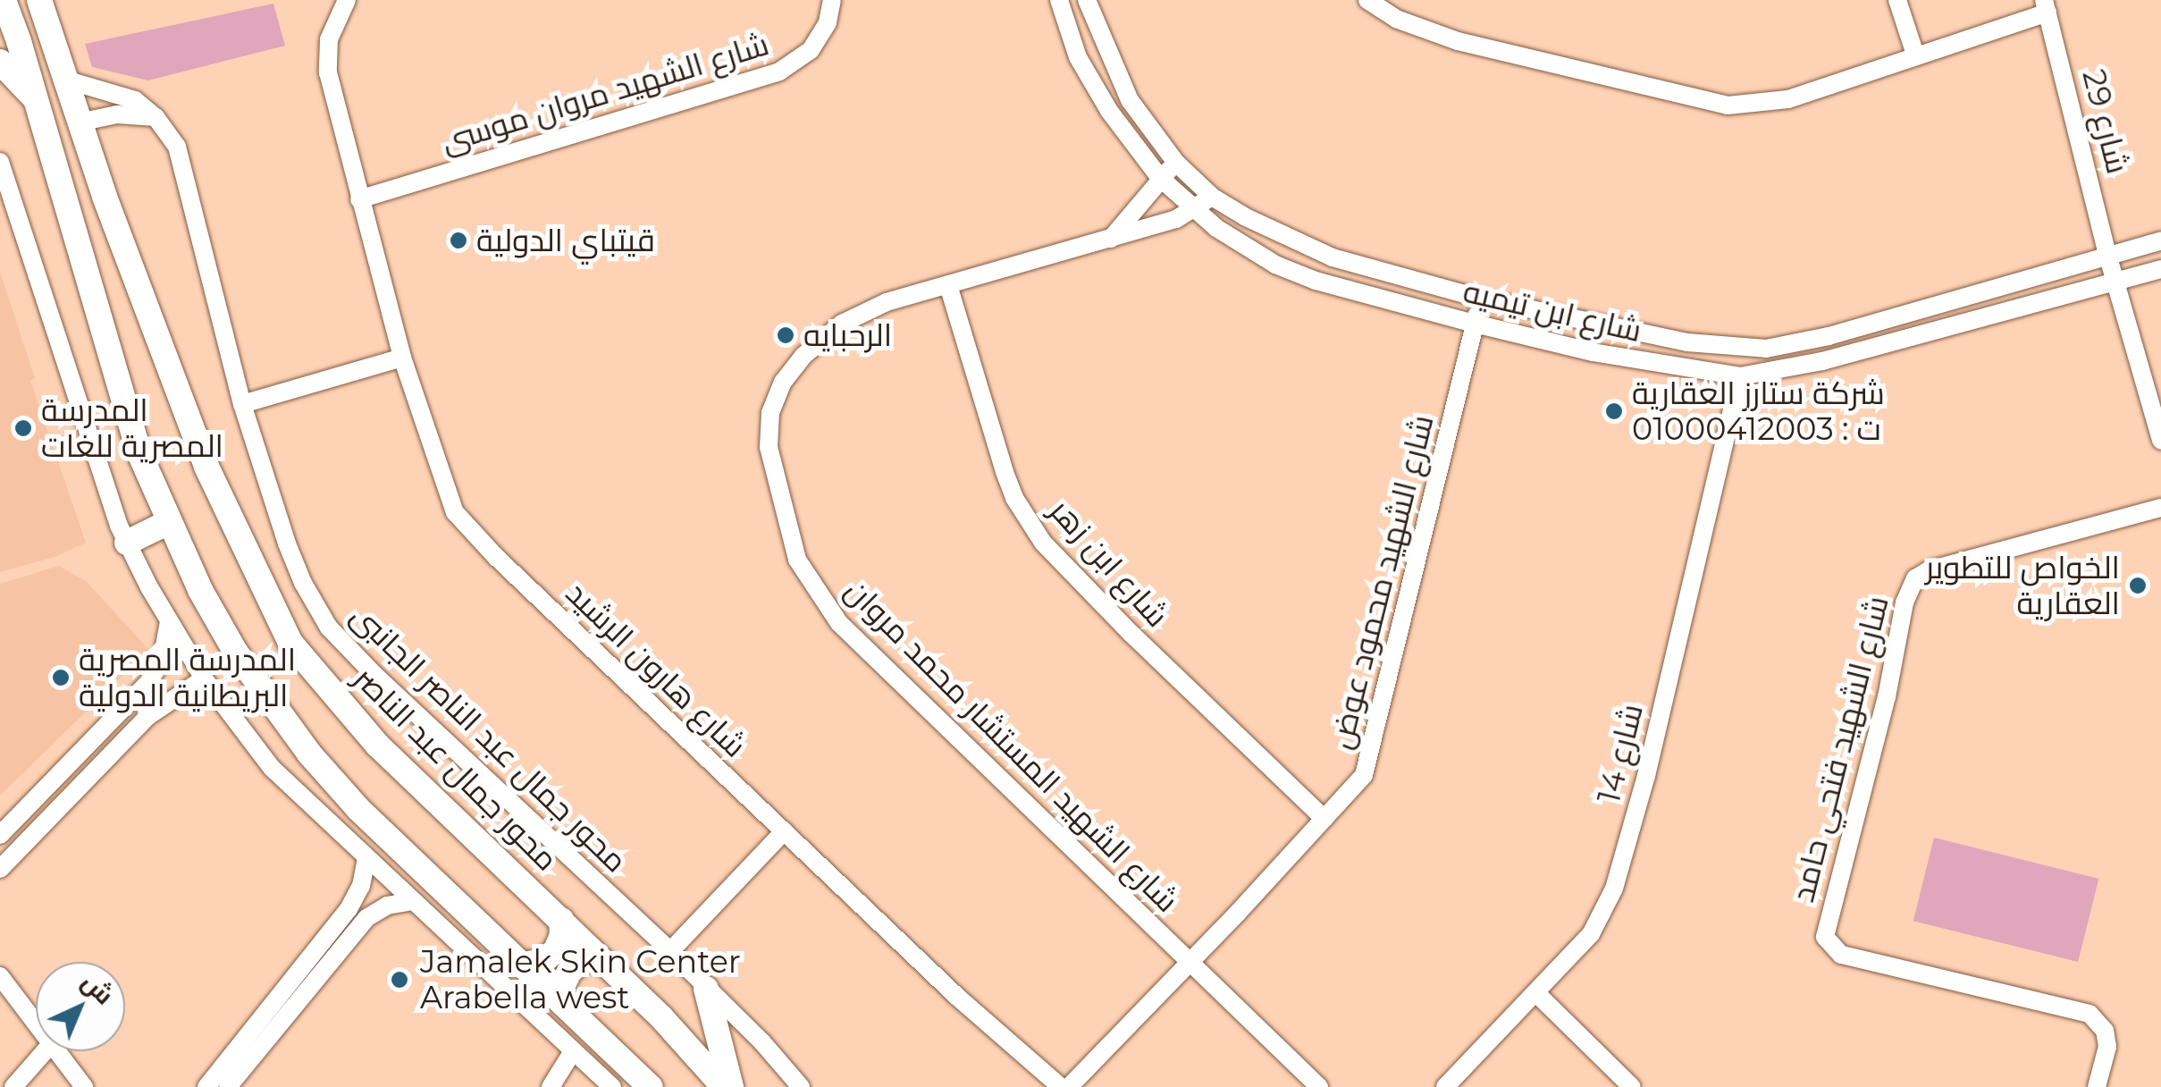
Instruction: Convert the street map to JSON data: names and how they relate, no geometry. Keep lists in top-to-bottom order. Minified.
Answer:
{"streets":{"main road":["محور جمال عبد الناصر"],"street":["شارع الشهيد مروان موسى","شارع 29","شارع ابن تيميه","شارع ابن زهر","شارع الشهيد محمود عوض","شارع هارون الرشيد","محور جمال عبد الناصر الجانبى","شارع الشهيد المستشار محمد مروان","شارع الشهيد فتحي حامد","شارع 14"]},"crossings":[["شارع الشهيد مروان موسى","شارع هارون الرشيد"],["شارع 29","شارع ابن تيميه"],["شارع ابن تيميه","شارع الشهيد محمود عوض"],["شارع ابن تيميه","شارع الشهيد المستشار محمد مروان"],["شارع ابن تيميه","شارع 14"],["شارع ابن زهر","شارع الشهيد محمود عوض"],["شارع ابن زهر","شارع الشهيد المستشار محمد مروان"],["شارع الشهيد محمود عوض","شارع الشهيد المستشار محمد مروان"],["محور جمال عبد الناصر الجانبى","محور جمال عبد الناصر"]],"places":["قيتباي الدولية","الرحبايه","شركة ستارز العقارية ت : 01000412003","المدرسة المصرية للغات","الخواص للتطوير العقارية","المدرسة المصرية البريطانية الدولية","Jamalek Skin Center Arabella west"],"north":"top right"}
